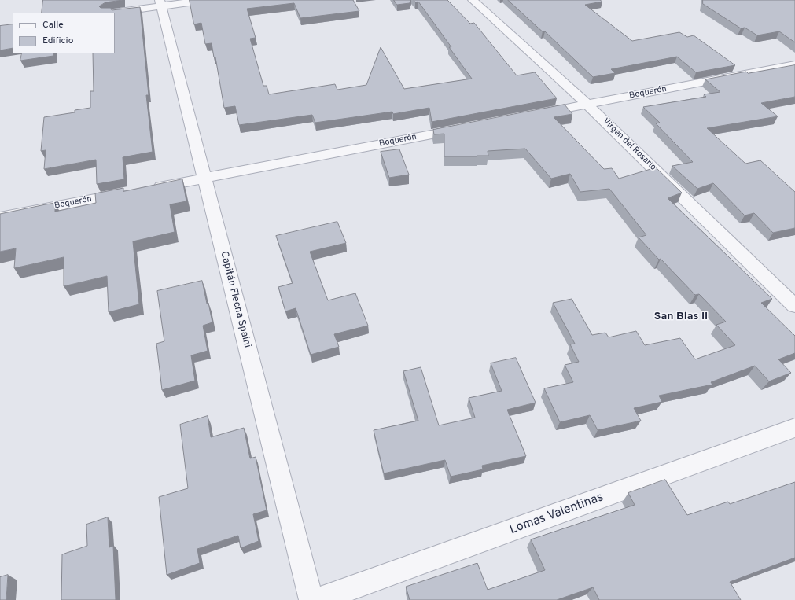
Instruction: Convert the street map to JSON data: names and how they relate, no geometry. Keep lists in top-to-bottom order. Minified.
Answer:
{"streets":{"street":["Boquerón","Virgen del Rosario","Capitán Flecha Spaini","Lomas Valentinas"]},"crossings":[["Boquerón","Virgen del Rosario"],["Boquerón","Capitán Flecha Spaini"]],"districts":["San Blas II"],"legend":["Calle","Edificio"]}
